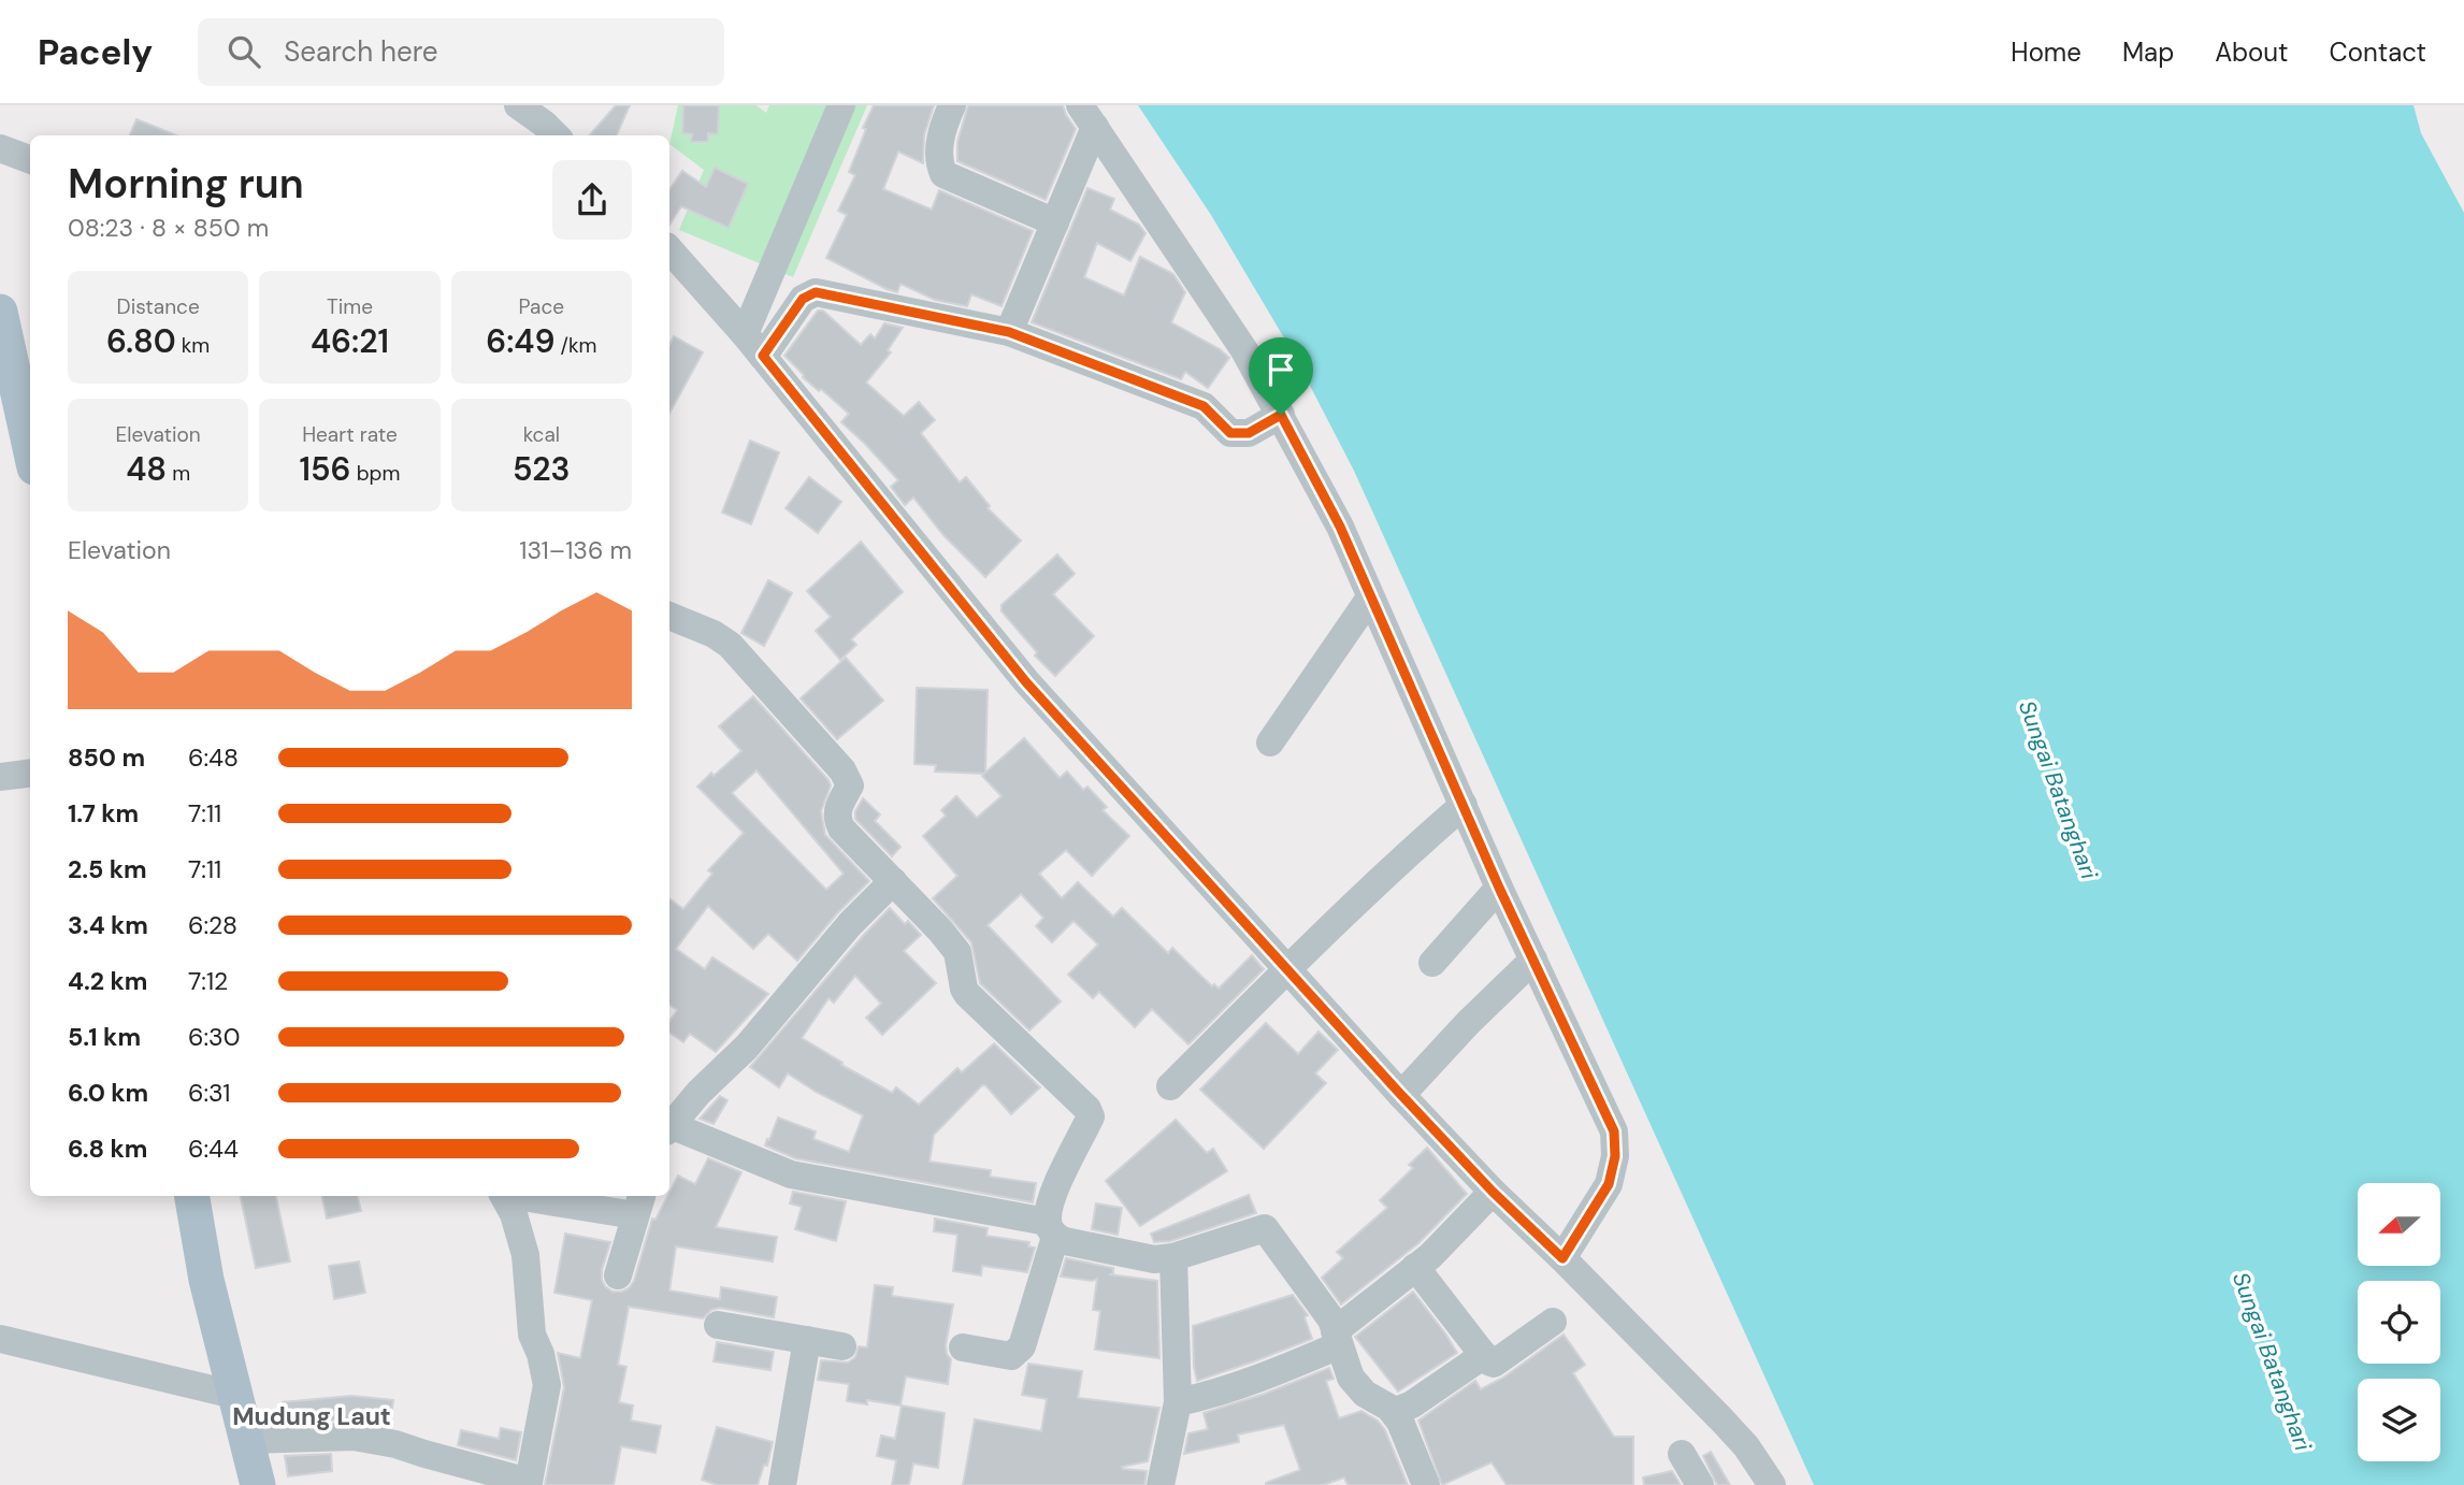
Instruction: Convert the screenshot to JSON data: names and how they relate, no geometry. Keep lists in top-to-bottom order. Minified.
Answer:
{"districts":["Mudung Laut"],"water":["Sungai Batanghari"],"north":"left","page":{"header":"Pacely","search":"Search here","nav":["Home","Map","About","Contact"],"heading":["Morning run","08:23 · 8 × 850 m"],"stats":[["Distance","6.80 km"],["Time","46:21"],["Pace","6:49 /km"],["Elevation","48 m"],["Heart rate","156 bpm"],["kcal","523"]],"chart":["Elevation","131–136 m"],"list":[{"name":"850 m","note":"6:48"},{"name":"1.7 km","note":"7:11"},{"name":"2.5 km","note":"7:11"},{"name":"3.4 km","note":"6:28"},{"name":"4.2 km","note":"7:12"},{"name":"5.1 km","note":"6:30"},{"name":"6.0 km","note":"6:31"},{"name":"6.8 km","note":"6:44"}]}}
